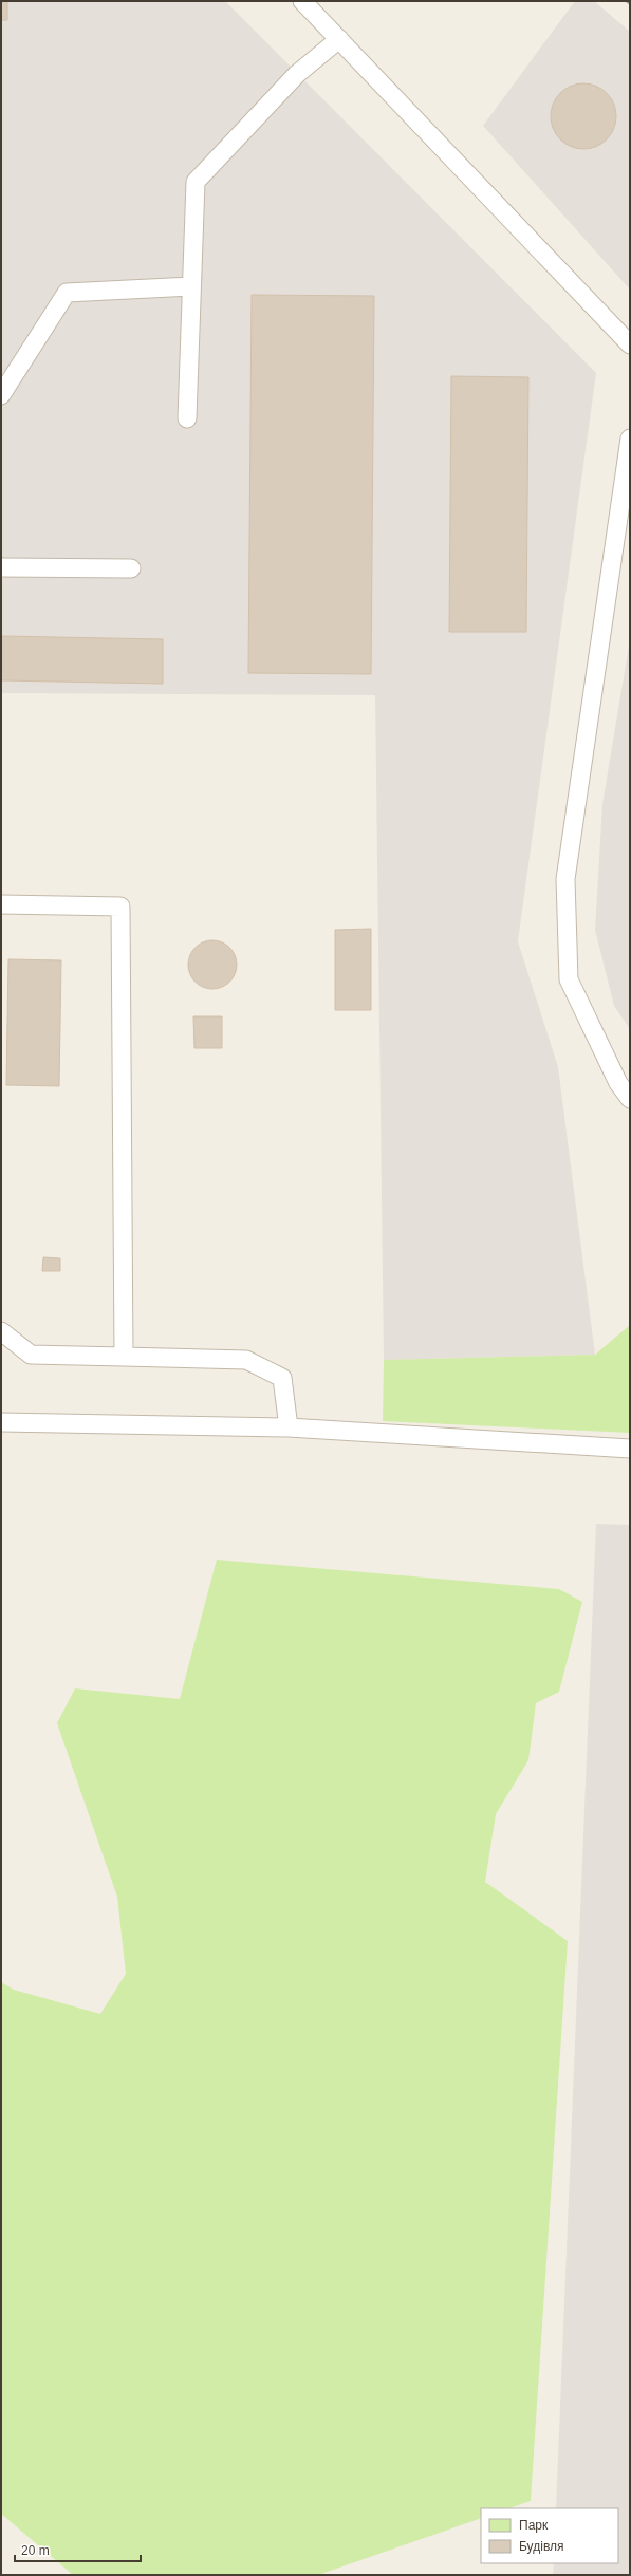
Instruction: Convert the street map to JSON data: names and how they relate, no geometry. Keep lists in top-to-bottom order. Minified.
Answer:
{"legend":["Парк","Будівля"],"scale_bar":"20 m"}
